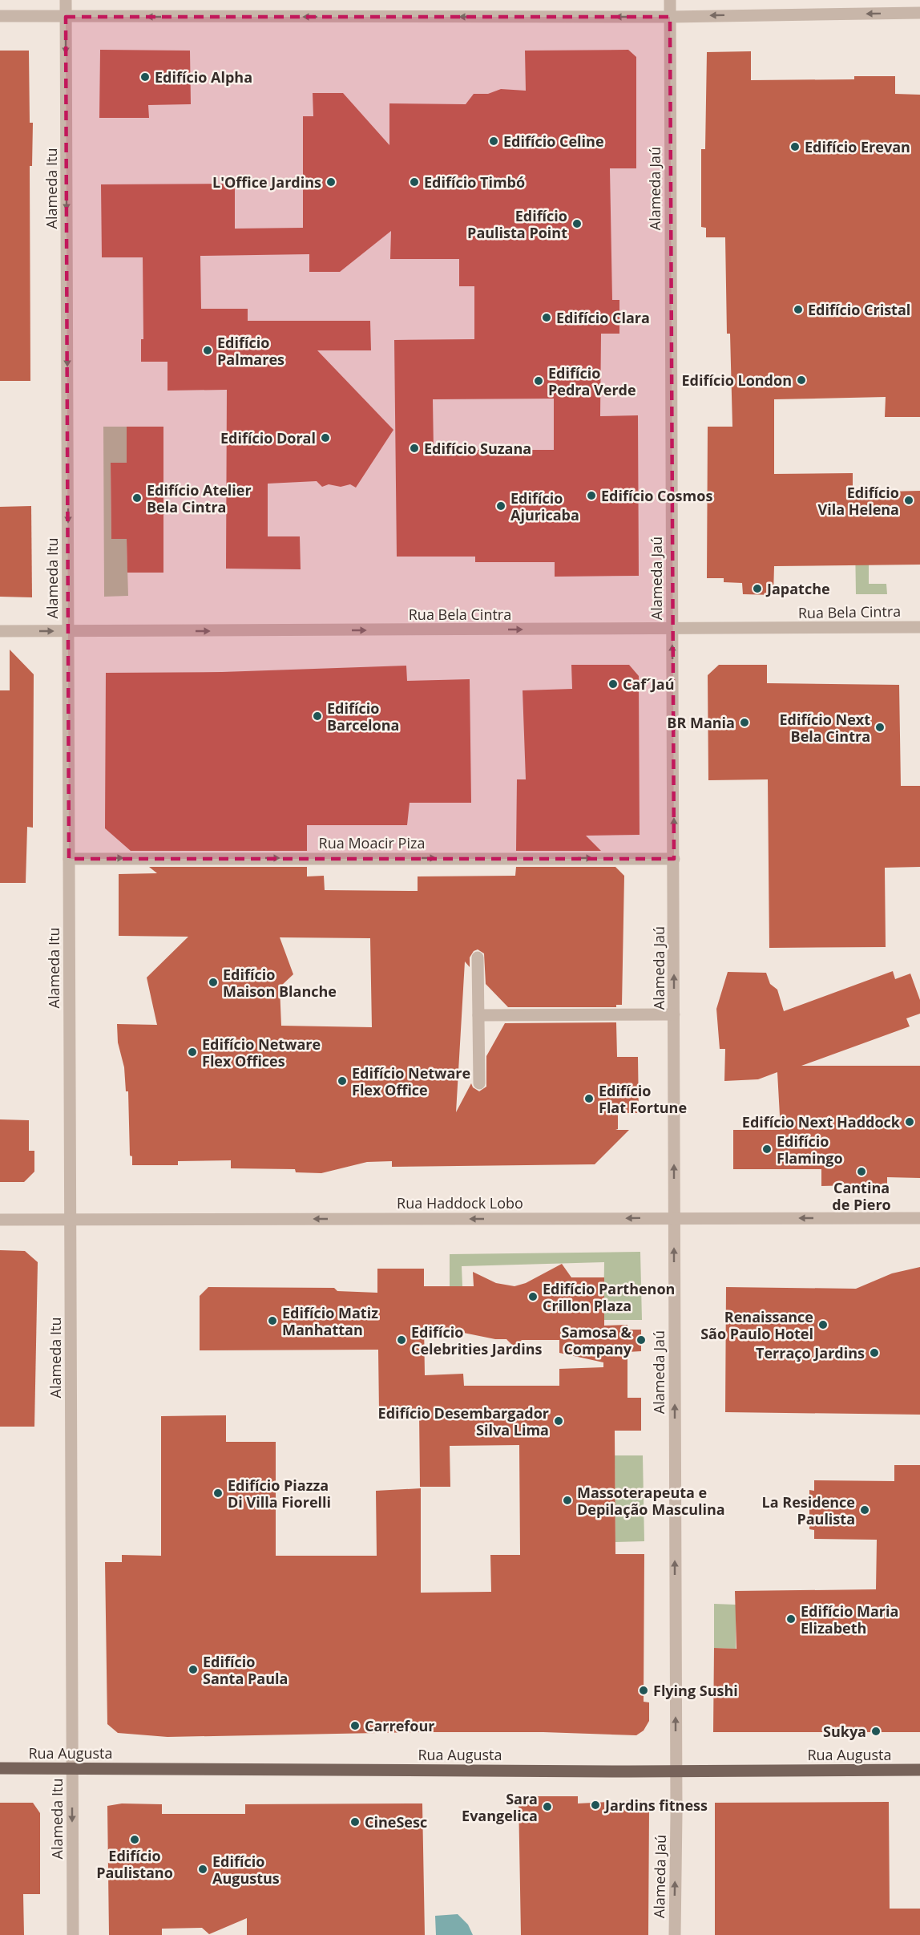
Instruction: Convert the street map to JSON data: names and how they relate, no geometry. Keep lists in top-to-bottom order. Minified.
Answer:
{"streets":{"main road":["Rua Augusta"],"street":["Alameda Itu","Alameda Jaú","Rua Bela Cintra","Rua Moacir Piza","Rua Haddock Lobo"]},"crossings":[["Alameda Itu","Rua Bela Cintra"],["Alameda Itu","Rua Moacir Piza"],["Alameda Itu","Rua Haddock Lobo"],["Alameda Itu","Rua Augusta"],["Alameda Jaú","Rua Bela Cintra"],["Alameda Jaú","Rua Moacir Piza"],["Alameda Jaú","Rua Haddock Lobo"],["Alameda Jaú","Rua Augusta"]],"one_way":["Alameda Itu","Alameda Jaú","Rua Bela Cintra","Rua Moacir Piza","Rua Haddock Lobo"],"places":["Edifício Alpha","Edifício Celine","Edifício Erevan","L'Office Jardins","Edifício Timbó","Edifício Paulista Point","Edifício Cristal","Edifício Clara","Edifício Palmares","Edifício London","Edifício Pedra Verde","Edifício Doral","Edifício Suzana","Edifício Cosmos","Edifício Atelier Bela Cintra","Edifício Vila Helena","Edifício Ajuricaba","Japatche","Caf´Jaú","Edifício Barcelona","BR Mania","Edifício Next Bela Cintra","Edifício Maison Blanche","Edifício Netware Flex Offices","Edifício Netware Flex Office","Edifício Flat Fortune","Edifício Next Haddock","Edifício Flamingo","Cantina de Piero","Edifício Parthenon Crillon Plaza","Edifício Matiz Manhattan","Renaissance São Paulo Hotel","Edifício Celebrities Jardins","Samosa & Company","Terraço Jardins","Edifício Desembargador Silva Lima","Edifício Piazza Di Villa Fiorelli","Massoterapeuta e Depilação Masculina","La Residence Paulista","Edifício Maria Elizabeth","Edifício Santa Paula","Flying Sushi","Carrefour","Sukya","Jardins fitness","Sara Evangelica","CineSesc","Edifício Paulistano","Edifício Augustus"]}
